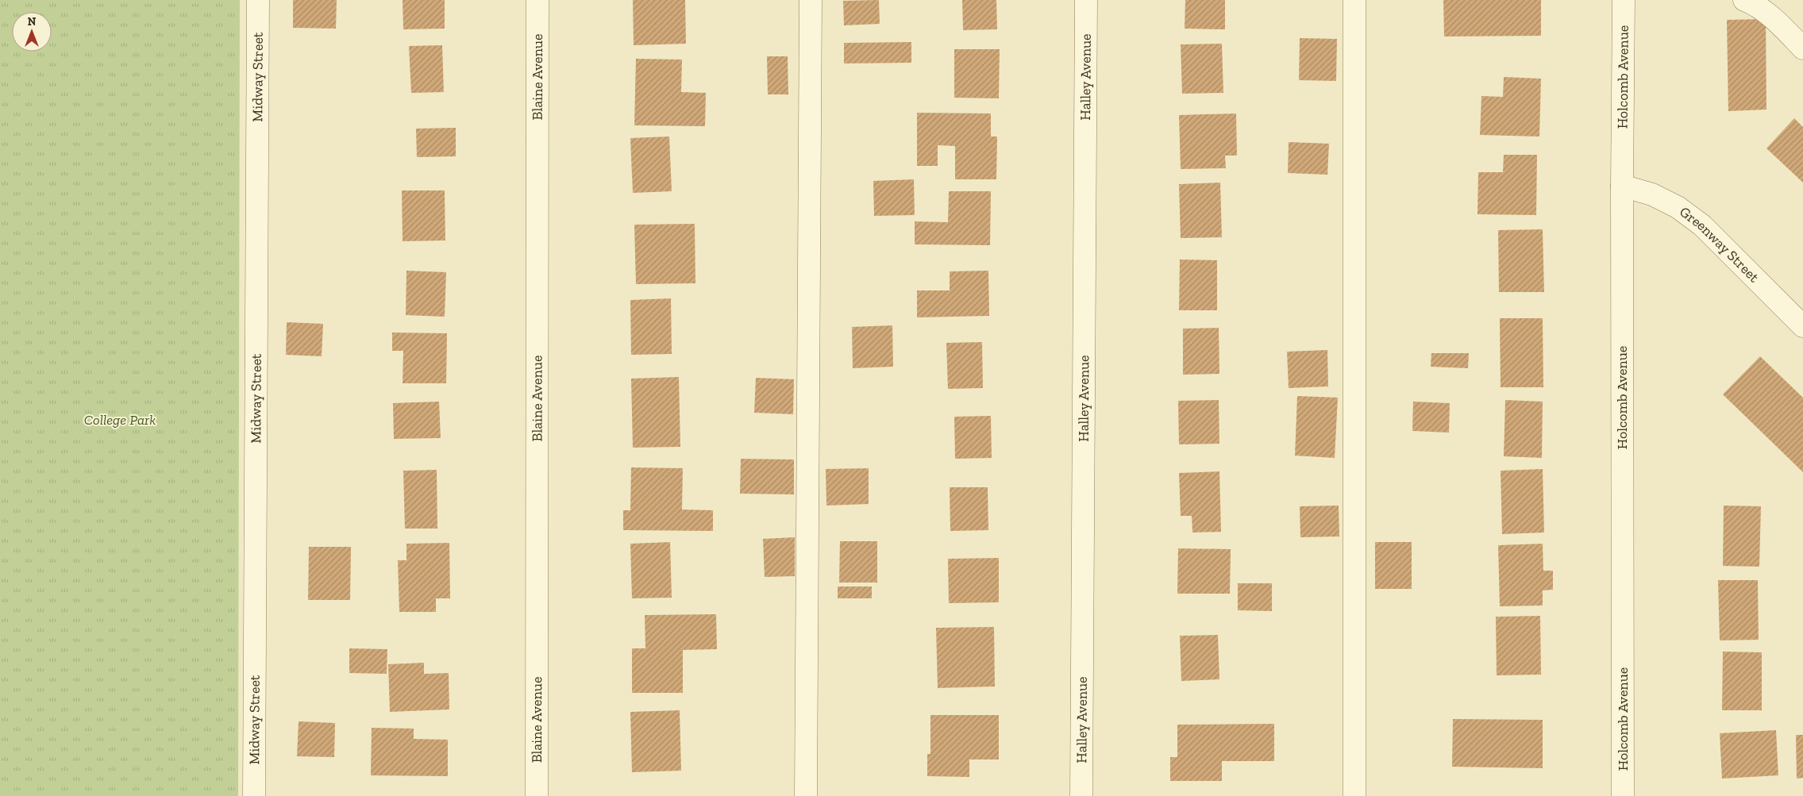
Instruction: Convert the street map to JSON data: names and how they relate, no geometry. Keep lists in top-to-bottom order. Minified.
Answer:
{"streets":{"street":["Midway Street","Blaine Avenue","Halley Avenue","Holcomb Avenue","Greenway Street"]},"crossings":[["Holcomb Avenue","Greenway Street"]],"parks":["College Park"],"north":"top"}
